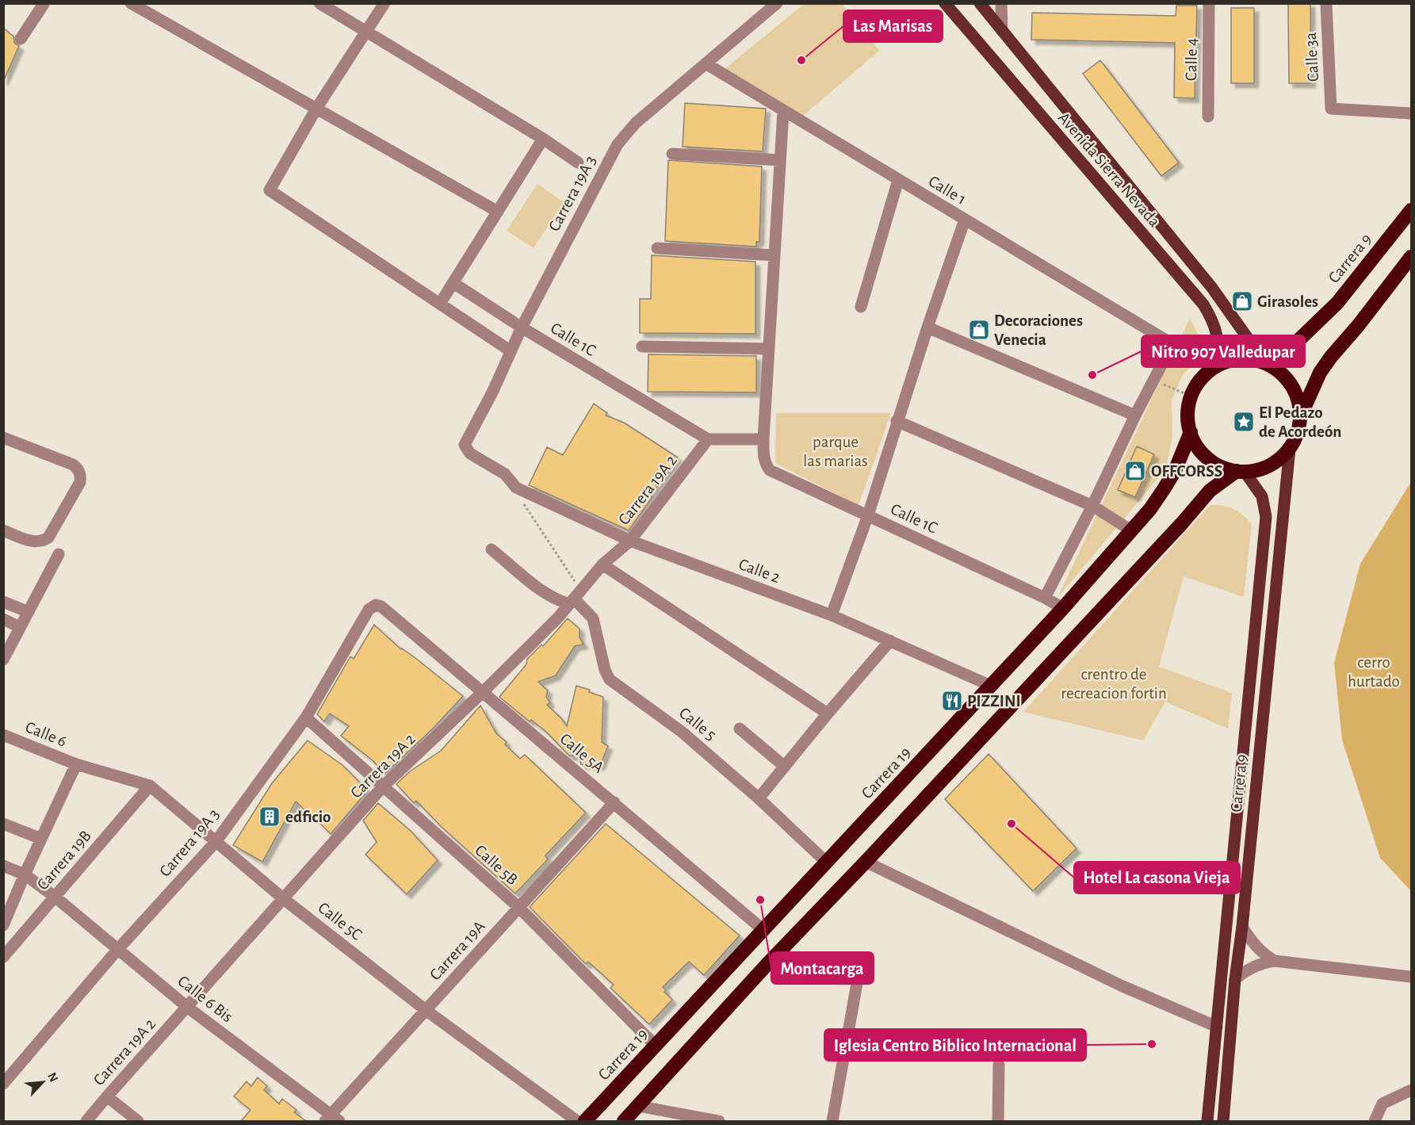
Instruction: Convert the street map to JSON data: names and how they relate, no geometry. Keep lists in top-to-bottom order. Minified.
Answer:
{"streets":{"highway":["Carrera 9","Carrera 19"],"main road":["Avenida Sierra Nevada"],"street":["Calle 3a","Calle 4","Calle 1","Carrera 19A 3","Calle 1C","Carrera 19A 2","Calle 2","Calle 5","Calle 6","Calle 5A","Carrera 19B","Calle 5B","Calle 5C","Carrera 19A","Calle 6 Bis"]},"crossings":[["Avenida Sierra Nevada","Carrera 9"],["Avenida Sierra Nevada","Carrera 19"],["Calle 1","Carrera 19A 3"],["Carrera 19A 3","Calle 1C"],["Carrera 19A 3","Calle 2"],["Carrera 19A 3","Calle 5A"],["Carrera 19A 3","Calle 5B"],["Carrera 19A 3","Calle 5C"],["Carrera 19A 3","Calle 6 Bis"],["Carrera 9","Carrera 19"],["Calle 1C","Carrera 19A 2"],["Calle 1C","Carrera 19"],["Carrera 19A 2","Calle 2"],["Carrera 19A 2","Calle 5"],["Carrera 19A 2","Calle 5A"],["Carrera 19A 2","Calle 5B"],["Carrera 19A 2","Calle 5C"],["Carrera 19A 2","Calle 6 Bis"],["Calle 2","Carrera 19"],["Calle 5","Carrera 19"],["Calle 6","Calle 5C"],["Calle 5A","Carrera 19"],["Calle 5A","Carrera 19A"],["Carrera 19","Calle 5B"],["Carrera 19B","Calle 5C"],["Carrera 19B","Calle 6 Bis"],["Calle 5B","Carrera 19A"],["Calle 5C","Carrera 19A"],["Carrera 19A","Calle 6 Bis"]],"parks":["parque las marias","cerro hurtado","crentro de recreacion fortin"],"places":{"other":["Las Marisas","Nitro 907 Valledupar","Hotel La casona Vieja","Montacarga","Iglesia Centro Biblico Internacional"],"shop":["Girasoles","Decoraciones Venecia","OFFCORSS"],"place":["El Pedazo de Acordeón"],"restaurant":["PIZZINI"],"building":["edficio"]},"north":"top right"}
